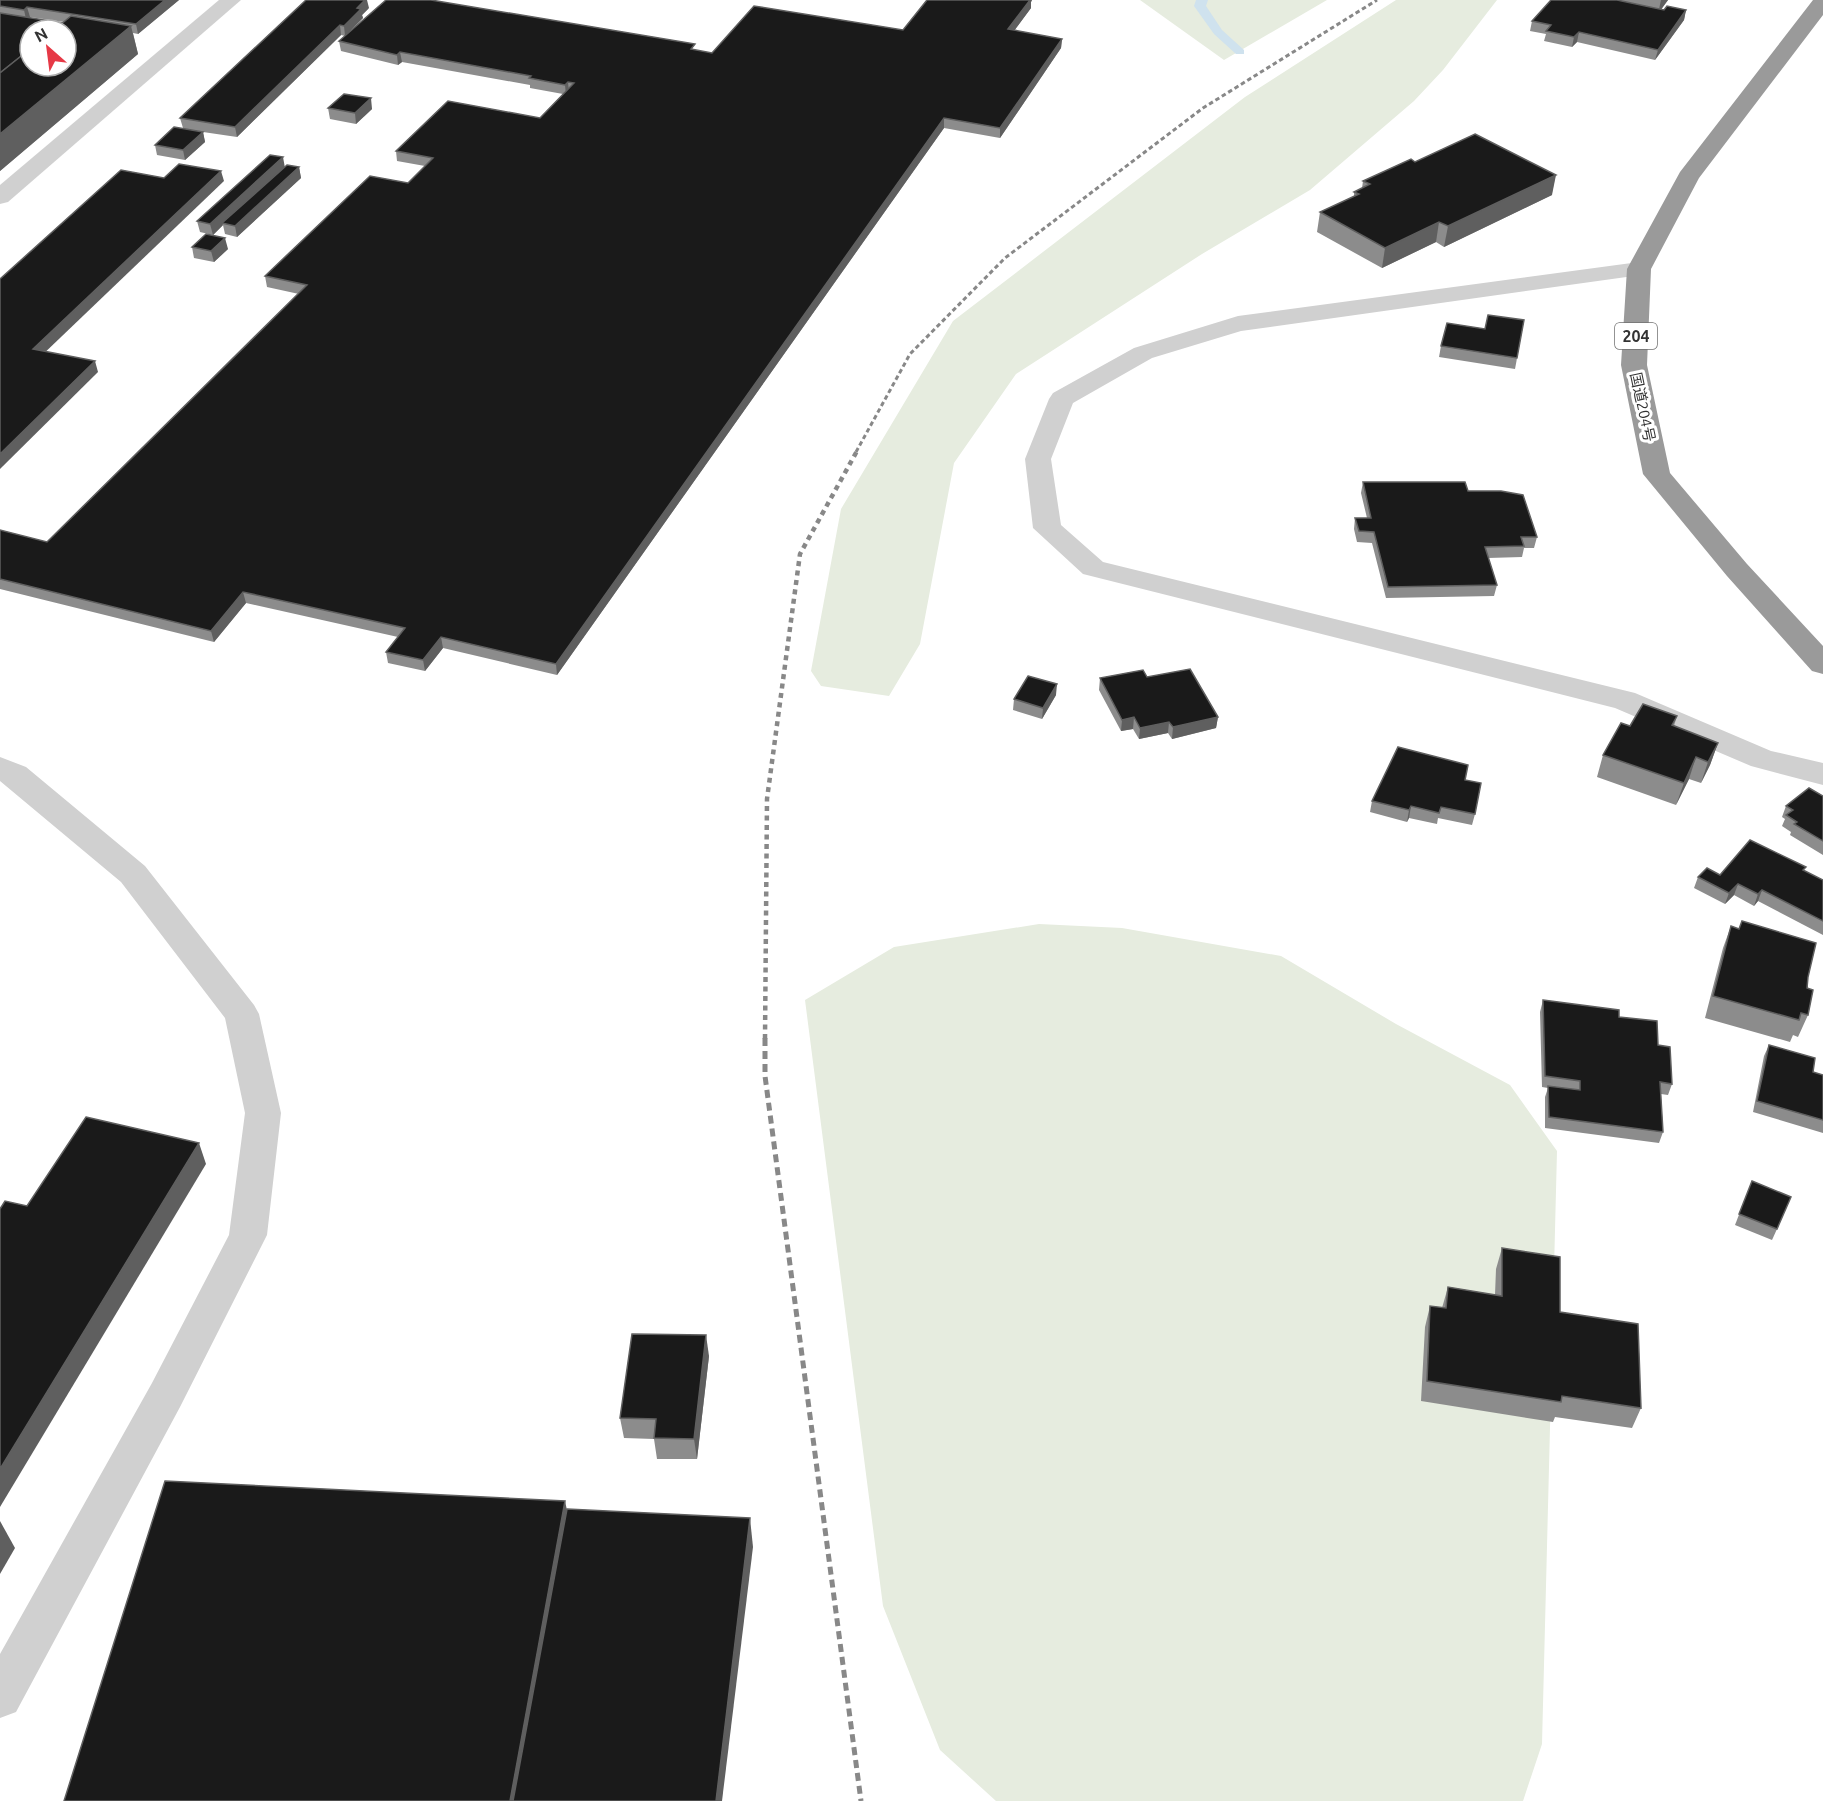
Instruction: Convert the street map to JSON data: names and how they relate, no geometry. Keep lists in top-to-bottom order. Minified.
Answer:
{"streets":{"highway":["204","国道204号"]},"north":"top left"}
